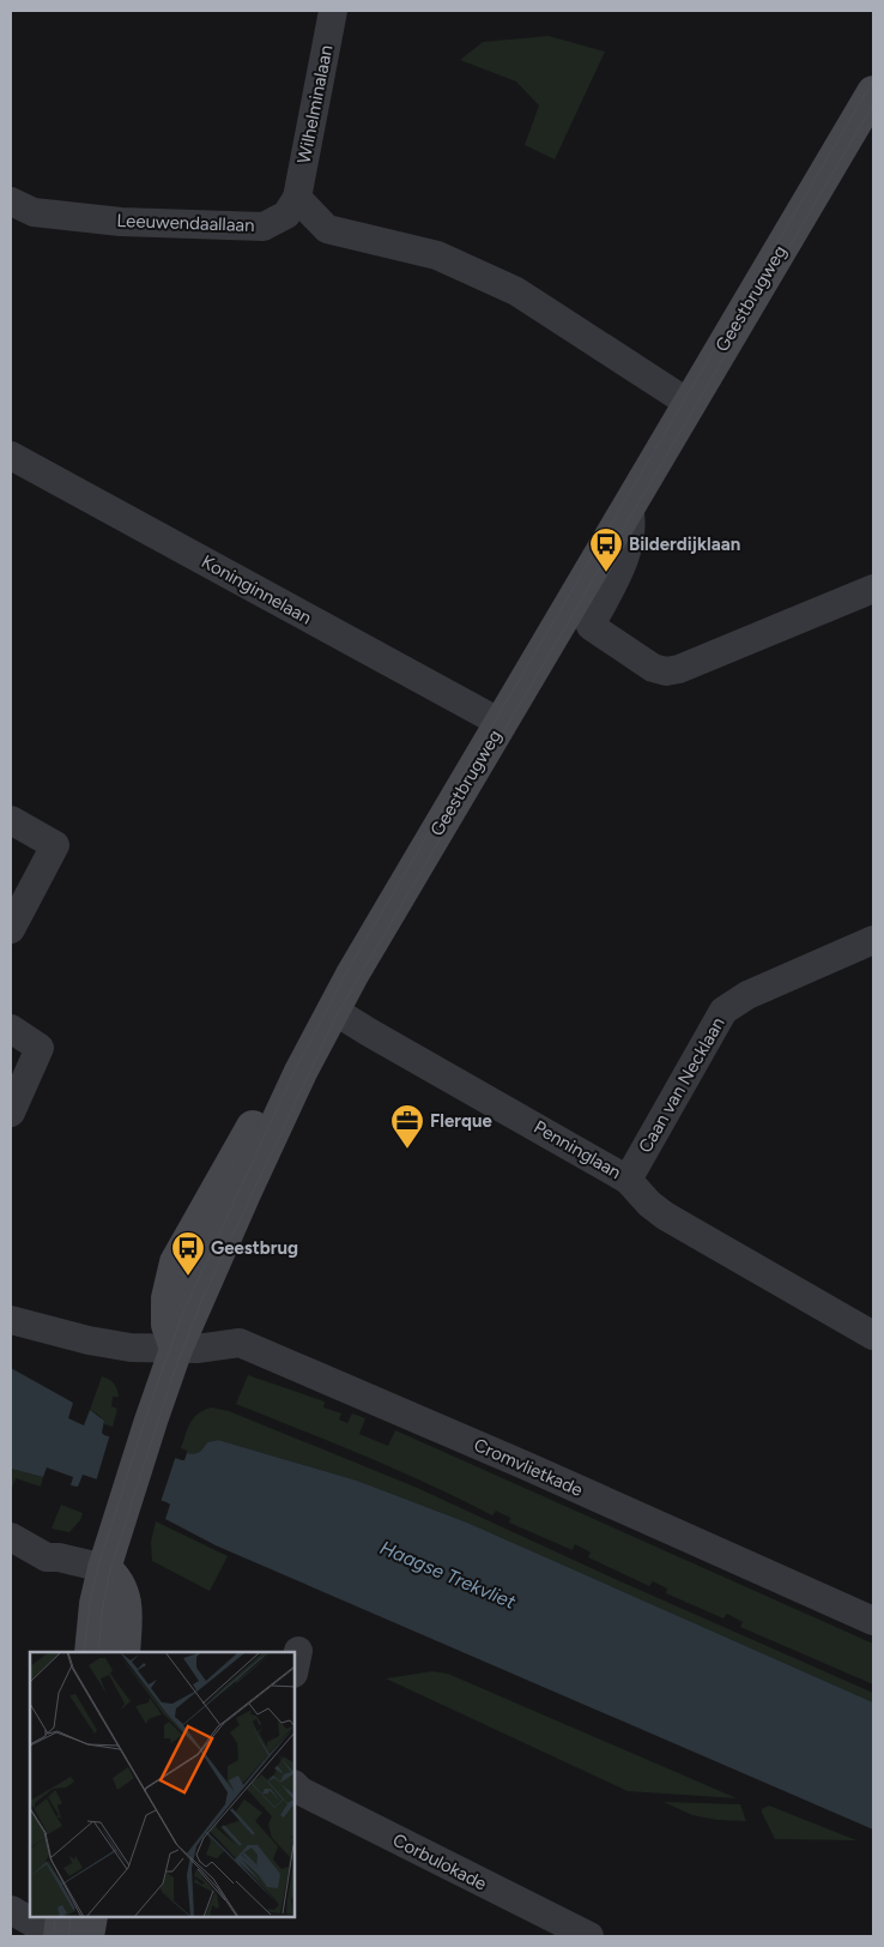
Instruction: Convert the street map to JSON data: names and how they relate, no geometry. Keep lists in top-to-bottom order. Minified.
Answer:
{"streets":{"street":["Wilhelminalaan","Leeuwendaallaan","Geestbrugweg","Koninginnelaan","Caan van Necklaan","Penninglaan","Cromvlietkade","Corbulokade"]},"crossings":[["Wilhelminalaan","Leeuwendaallaan"],["Geestbrugweg","Koninginnelaan"],["Geestbrugweg","Penninglaan"],["Geestbrugweg","Cromvlietkade"],["Caan van Necklaan","Penninglaan"]],"water":["Haagse Trekvliet"],"places":{"bus stop":["Bilderdijklaan","Geestbrug"],"office":["Flerque"]}}
